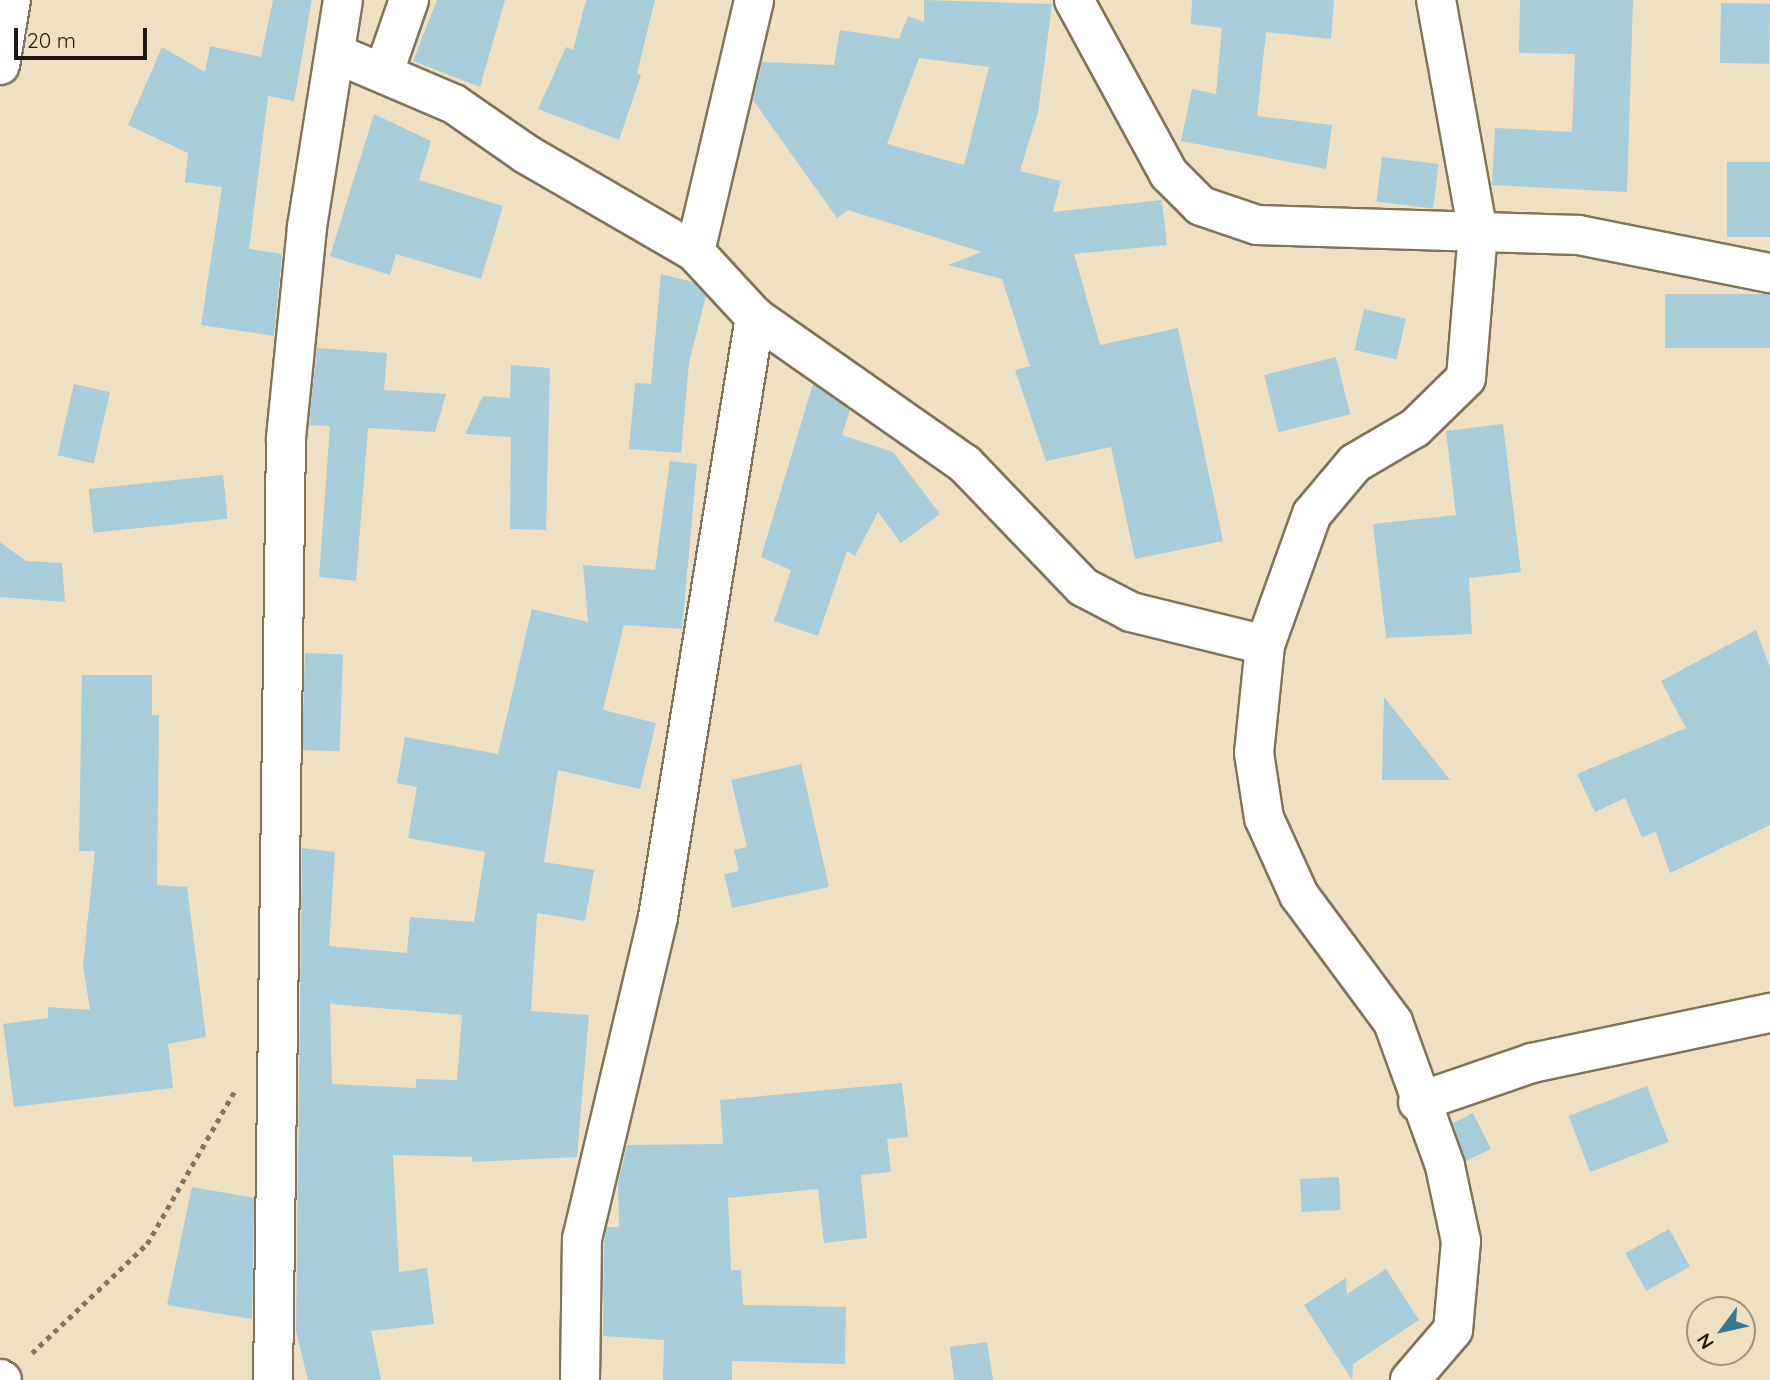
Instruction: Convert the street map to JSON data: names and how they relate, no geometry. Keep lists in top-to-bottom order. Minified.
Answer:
{"scale_bar":"20 m","north":"bottom left"}
